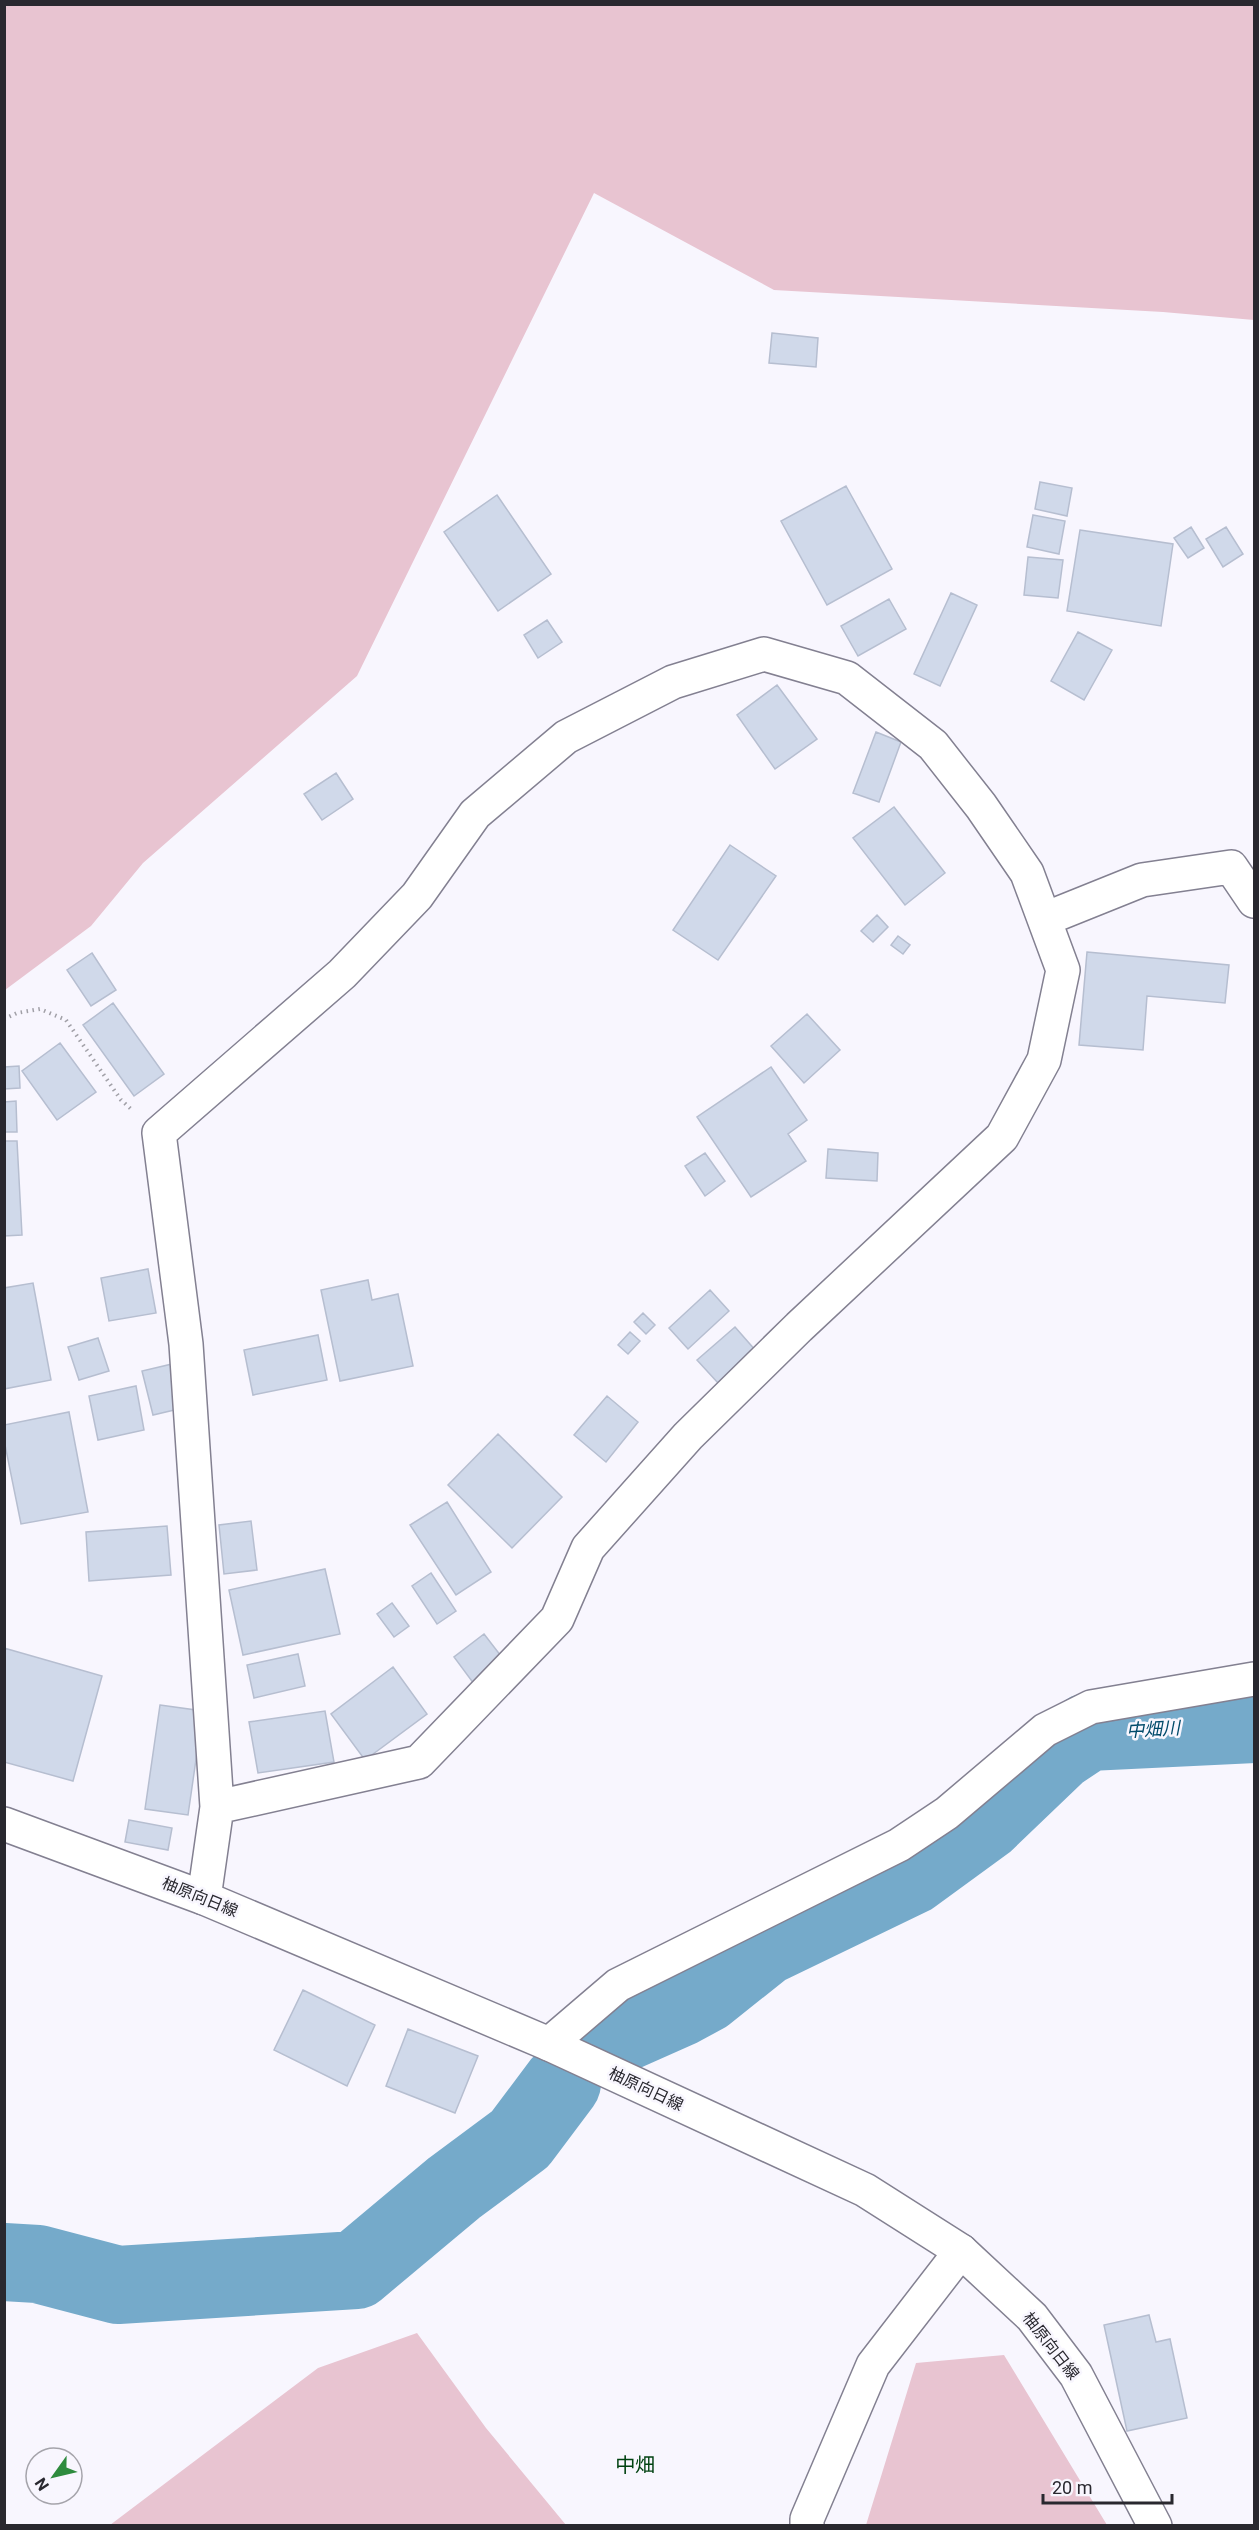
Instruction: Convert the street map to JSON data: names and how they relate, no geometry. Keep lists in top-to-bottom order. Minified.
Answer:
{"streets":{"street":["柚原向日線"]},"districts":["中畑"],"water":["中畑川"],"scale_bar":"20 m","north":"bottom left"}
